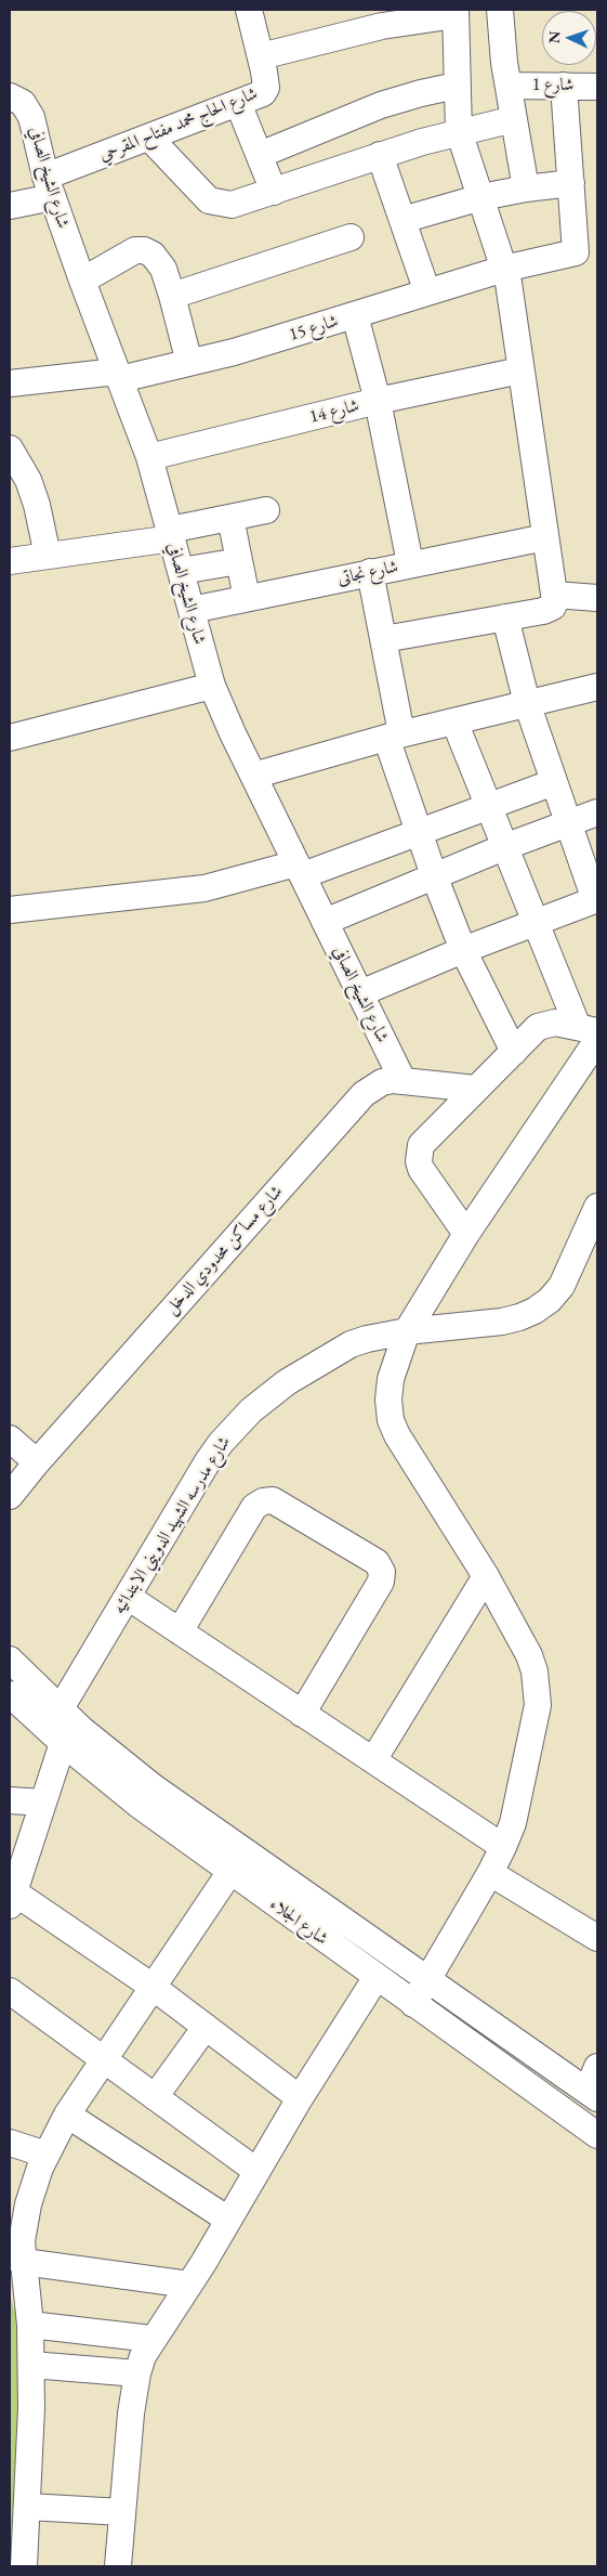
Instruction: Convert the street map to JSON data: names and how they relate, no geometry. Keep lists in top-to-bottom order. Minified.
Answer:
{"streets":{"street":["شارع 1","شارع الحاج محمد مفتاح المقرحي","شارع الشيخ الصافي","شارع 15","شارع 14","شارع نجاتى","شارع مساكن محدودي الدخل","شارع مدرسه الشهيد الدويني الابتدائيه","شارع الجلاء"]},"crossings":[["شارع الحاج محمد مفتاح المقرحي","شارع الشيخ الصافي"],["شارع الشيخ الصافي","شارع 15"],["شارع الشيخ الصافي","شارع 14"],["شارع الشيخ الصافي","شارع نجاتى"],["شارع الشيخ الصافي","شارع مساكن محدودي الدخل"],["شارع مدرسه الشهيد الدويني الابتدائيه","شارع الجلاء"]],"north":"left"}
